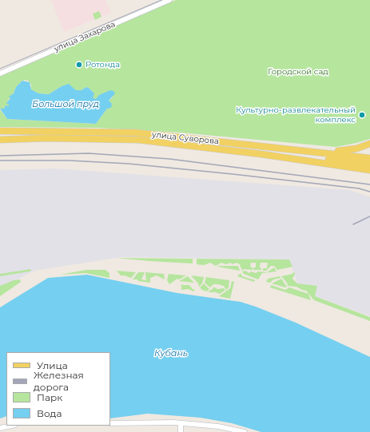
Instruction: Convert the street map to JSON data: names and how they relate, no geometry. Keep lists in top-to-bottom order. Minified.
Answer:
{"streets":{"main road":["улица Суворова"],"street":["улица Захарова"]},"water":["Большой пруд","Кубань"],"parks":["Городской сад"],"places":["Ротонда","Культурно-развлекательный комплекс"],"legend":["Улица","Железная дорога","Парк","Вода"]}
